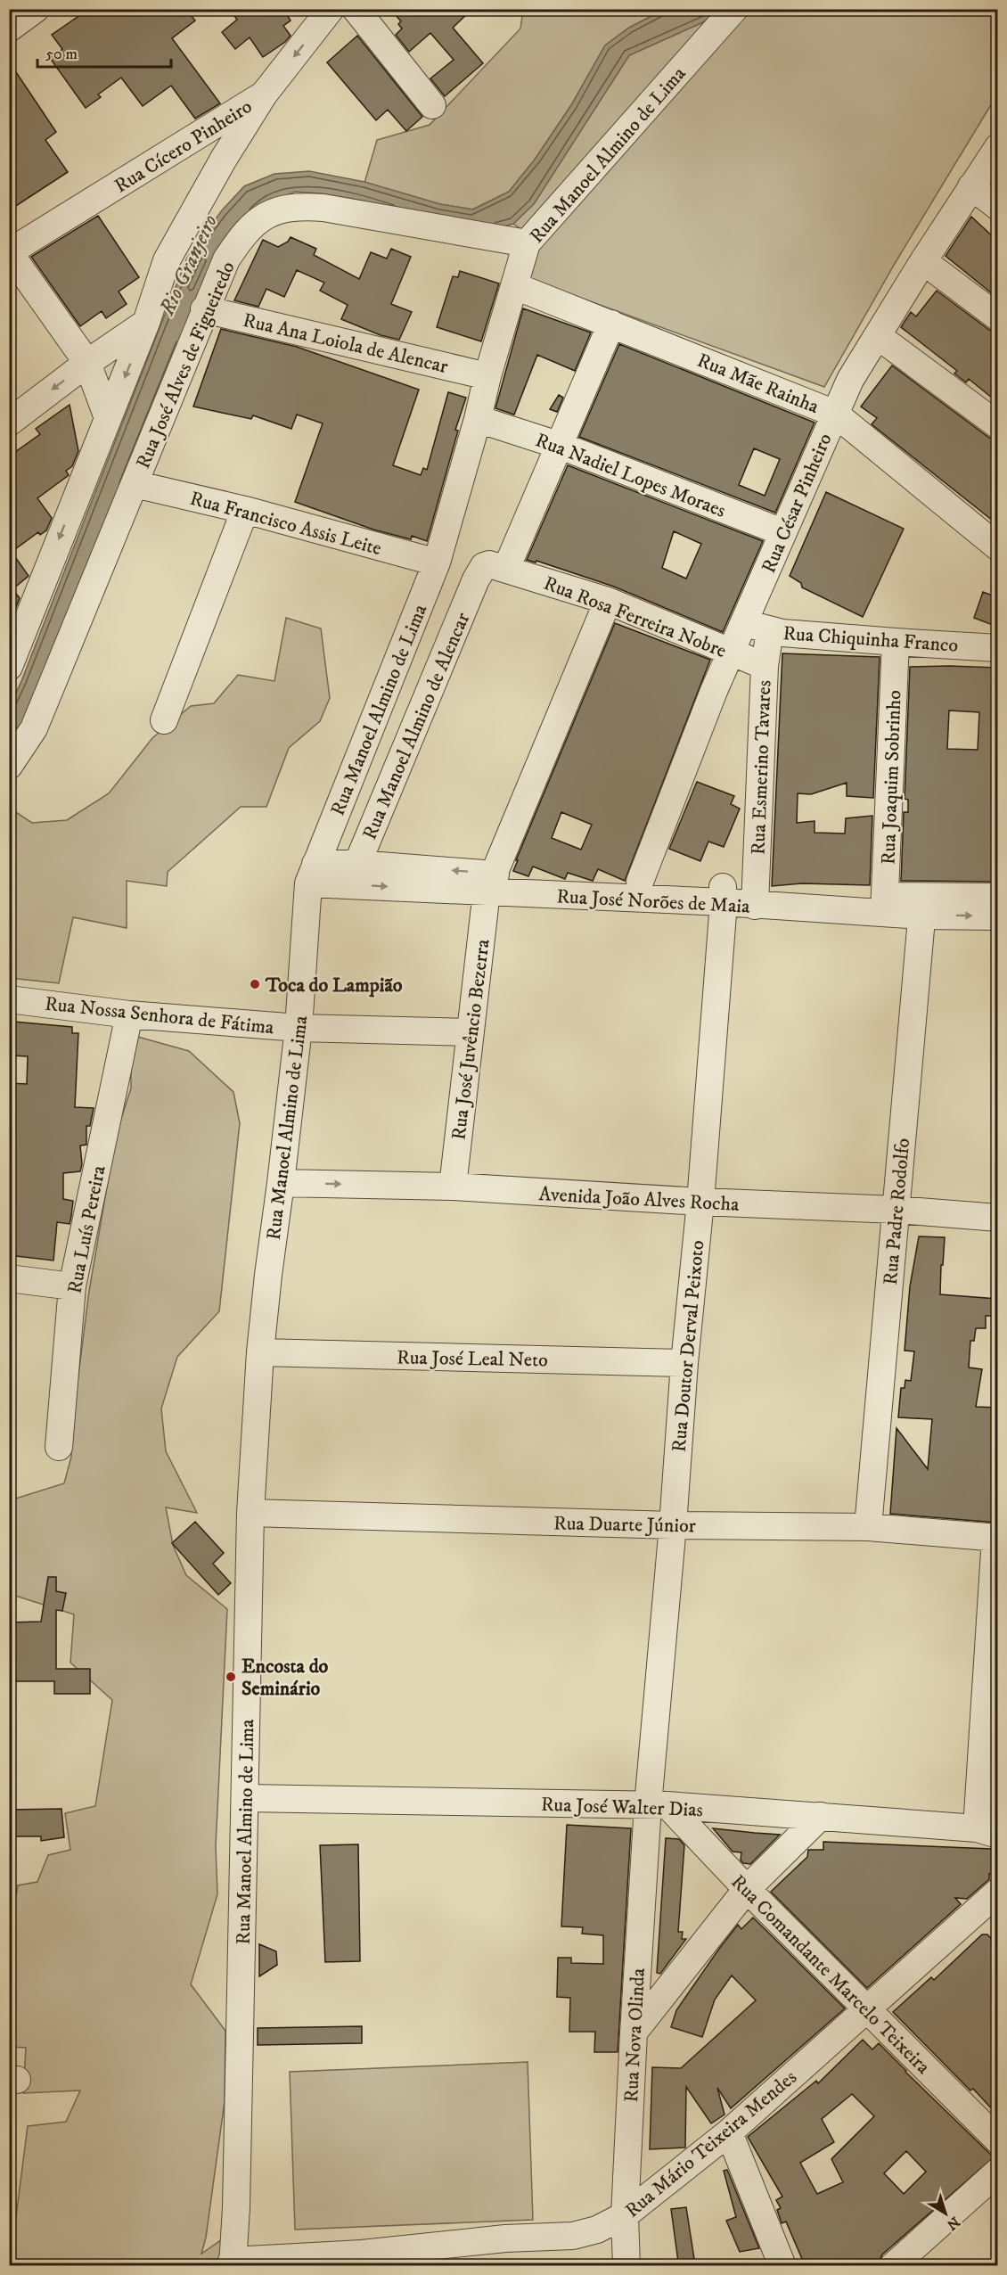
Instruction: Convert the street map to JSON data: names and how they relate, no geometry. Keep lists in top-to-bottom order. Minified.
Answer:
{"streets":{"street":["Rua Cícero Pinheiro","Rua Manoel Almino de Lima","Rua Ana Loiola de Alencar","Rua José Alves de Figueiredo","Rua Mãe Rainha","Rua Nadiel Lopes Moraes","Rua César Pinheiro","Rua Francisco Assis Leite","Rua Rosa Ferreira Nobre","Rua Chiquinha Franco","Rua Manoel Almino de Alencar","Rua Esmerino Tavares","Rua Joaquim Sobrinho","Rua José Norões de Maia","Rua Nossa Senhora de Fátima","Rua José Juvêncio Bezerra","Avenida João Alves Rocha","Rua Padre Rodolfo","Rua Luís Pereira","Rua Doutor Derval Peixoto","Rua José Leal Neto","Rua Duarte Júnior","Rua José Walter Dias","Rua Comandante Marcelo Teixeira","Rua Nova Olinda","Rua Mário Teixeira Mendes"]},"crossings":[["Rua Manoel Almino de Lima","Rua Ana Loiola de Alencar"],["Rua Manoel Almino de Lima","Rua José Alves de Figueiredo"],["Rua Manoel Almino de Lima","Rua Mãe Rainha"],["Rua Manoel Almino de Lima","Rua Nadiel Lopes Moraes"],["Rua Manoel Almino de Lima","Rua Francisco Assis Leite"],["Rua Manoel Almino de Lima","Rua José Norões de Maia"],["Rua Manoel Almino de Lima","Rua Nossa Senhora de Fátima"],["Rua Manoel Almino de Lima","Avenida João Alves Rocha"],["Rua Manoel Almino de Lima","Rua José Leal Neto"],["Rua Manoel Almino de Lima","Rua Duarte Júnior"],["Rua Manoel Almino de Lima","Rua José Walter Dias"],["Rua Manoel Almino de Lima","Rua Mário Teixeira Mendes"],["Rua Ana Loiola de Alencar","Rua José Alves de Figueiredo"],["Rua José Alves de Figueiredo","Rua Francisco Assis Leite"],["Rua Mãe Rainha","Rua César Pinheiro"],["Rua Mãe Rainha","Rua Manoel Almino de Alencar"],["Rua Nadiel Lopes Moraes","Rua César Pinheiro"],["Rua Nadiel Lopes Moraes","Rua Manoel Almino de Alencar"],["Rua César Pinheiro","Rua Rosa Ferreira Nobre"],["Rua César Pinheiro","Rua Chiquinha Franco"],["Rua César Pinheiro","Rua José Norões de Maia"],["Rua Rosa Ferreira Nobre","Rua Manoel Almino de Alencar"],["Rua Rosa Ferreira Nobre","Rua Esmerino Tavares"],["Rua Chiquinha Franco","Rua Esmerino Tavares"],["Rua Chiquinha Franco","Rua Joaquim Sobrinho"],["Rua Manoel Almino de Alencar","Rua José Norões de Maia"],["Rua Esmerino Tavares","Rua José Norões de Maia"],["Rua Joaquim Sobrinho","Rua José Norões de Maia"],["Rua José Norões de Maia","Rua José Juvêncio Bezerra"],["Rua José Norões de Maia","Rua Padre Rodolfo"],["Rua José Norões de Maia","Rua Doutor Derval Peixoto"],["Rua Nossa Senhora de Fátima","Rua José Juvêncio Bezerra"],["Rua Nossa Senhora de Fátima","Rua Luís Pereira"],["Rua José Juvêncio Bezerra","Avenida João Alves Rocha"],["Avenida João Alves Rocha","Rua Padre Rodolfo"],["Avenida João Alves Rocha","Rua Doutor Derval Peixoto"],["Rua Padre Rodolfo","Rua Duarte Júnior"],["Rua Doutor Derval Peixoto","Rua José Leal Neto"],["Rua Doutor Derval Peixoto","Rua Duarte Júnior"],["Rua Doutor Derval Peixoto","Rua José Walter Dias"],["Rua Doutor Derval Peixoto","Rua Comandante Marcelo Teixeira"],["Rua Doutor Derval Peixoto","Rua Nova Olinda"],["Rua José Walter Dias","Rua Comandante Marcelo Teixeira"],["Rua José Walter Dias","Rua Nova Olinda"],["Rua Comandante Marcelo Teixeira","Rua Nova Olinda"],["Rua Comandante Marcelo Teixeira","Rua Mário Teixeira Mendes"],["Rua Nova Olinda","Rua Mário Teixeira Mendes"]],"water":["Rio Granjeiro"],"places":["Toca do Lampião","Encosta do Seminário"],"scale_bar":"50 m","north":"bottom right"}
